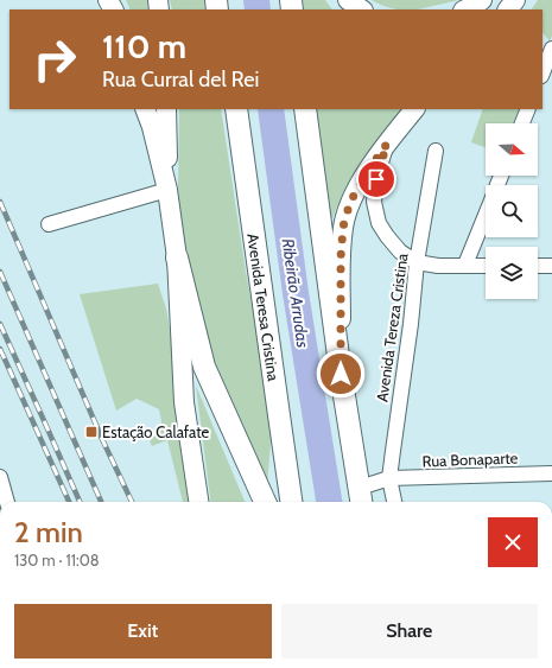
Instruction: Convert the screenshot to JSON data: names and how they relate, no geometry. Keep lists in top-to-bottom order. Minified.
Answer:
{"streets":{"highway":["Avenida Teresa Cristina"],"street":["Avenida Tereza Cristina","Rua Bonaparte"]},"crossings":[["Avenida Tereza Cristina","Rua Bonaparte"]],"water":["Ribeirão Arrudas"],"places":{"transit":["Estação Calafate"]},"north":"right","page":{"turn":["110 m","Rua Curral del Rei"],"heading":["2 min","130 m · 11:08"],"buttons":["Exit","Share"]}}
